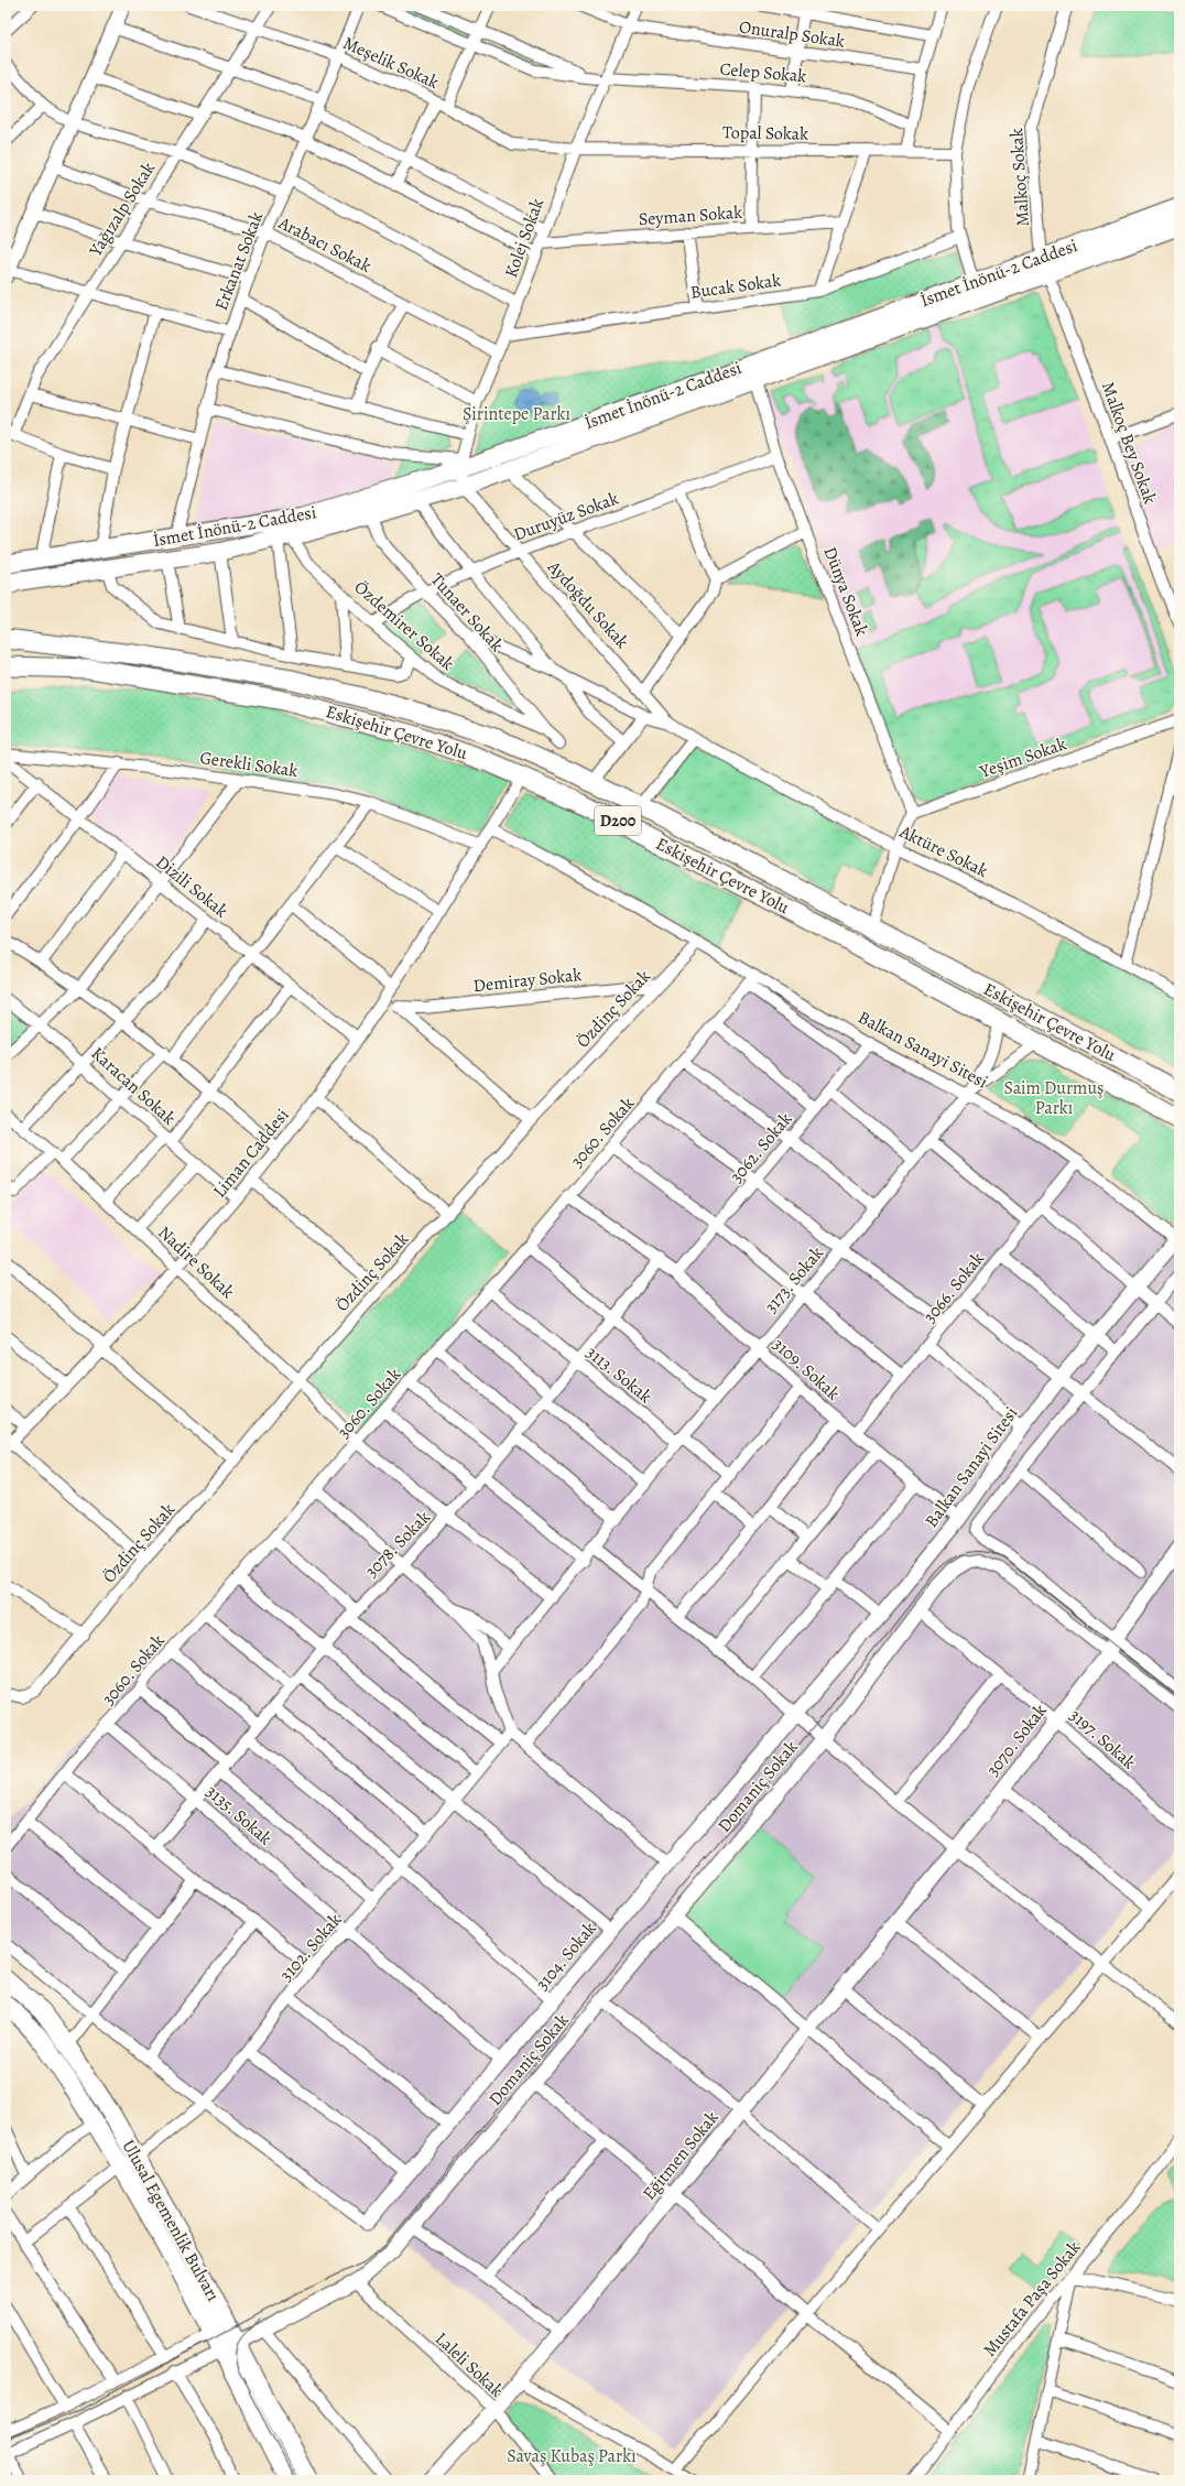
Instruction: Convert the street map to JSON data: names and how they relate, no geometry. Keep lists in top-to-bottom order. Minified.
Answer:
{"streets":{"highway":["Eskişehir Çevre Yolu","D200"],"main road":["İsmet İnönü-2 Caddesi","Ulusal Egemenlik Bulvarı"],"street":["Onuralp Sokak","Meşelik Sokak","Celep Sokak","Topal Sokak","Malkoç Sokak","Yağızalp Sokak","Seyman Sokak","Kolej Sokak","Arabacı Sokak","Erkanat Sokak","Bucak Sokak","Malkoç Bey Sokak","Duruyüz Sokak","Dünya Sokak","Aydoğdu Sokak","Tunaer Sokak","Özdemirer Sokak","Yeşim Sokak","Gerekli Sokak","Aktüre Sokak","Dizili Sokak","Demiray Sokak","Özdinç Sokak","Balkan Sanayi Sitesi","Karacan Sokak","3060. Sokak","3062. Sokak","Liman Caddesi","Nadire Sokak","3173. Sokak","3066. Sokak","3109. Sokak","3113. Sokak","3078. Sokak","3197. Sokak","3070. Sokak","Domaniç Sokak","3135. Sokak","3102. Sokak","3104. Sokak","Eğitmen Sokak","Mustafa Paşa Sokak","Laleli Sokak"]},"crossings":[["Onuralp Sokak","Kolej Sokak"],["Meşelik Sokak","Topal Sokak"],["Meşelik Sokak","Yağızalp Sokak"],["Meşelik Sokak","Kolej Sokak"],["Meşelik Sokak","Erkanat Sokak"],["Celep Sokak","Kolej Sokak"],["Topal Sokak","Kolej Sokak"],["Malkoç Sokak","İsmet İnönü-2 Caddesi"],["Malkoç Sokak","Malkoç Bey Sokak"],["Yağızalp Sokak","Arabacı Sokak"],["Seyman Sokak","Kolej Sokak"],["Kolej Sokak","Arabacı Sokak"],["Kolej Sokak","İsmet İnönü-2 Caddesi"],["Kolej Sokak","Bucak Sokak"],["Kolej Sokak","Aydoğdu Sokak"],["Arabacı Sokak","Erkanat Sokak"],["Erkanat Sokak","İsmet İnönü-2 Caddesi"],["İsmet İnönü-2 Caddesi","Malkoç Bey Sokak"],["İsmet İnönü-2 Caddesi","Dünya Sokak"],["İsmet İnönü-2 Caddesi","Aydoğdu Sokak"],["İsmet İnönü-2 Caddesi","Tunaer Sokak"],["İsmet İnönü-2 Caddesi","Özdemirer Sokak"],["Duruyüz Sokak","Dünya Sokak"],["Duruyüz Sokak","Aydoğdu Sokak"],["Duruyüz Sokak","Tunaer Sokak"],["Duruyüz Sokak","Özdemirer Sokak"],["Dünya Sokak","Yeşim Sokak"],["Aydoğdu Sokak","Aktüre Sokak"],["Tunaer Sokak","Özdemirer Sokak"],["Eskişehir Çevre Yolu","Liman Caddesi"],["Eskişehir Çevre Yolu","3173. Sokak"],["Gerekli Sokak","Liman Caddesi"],["Dizili Sokak","Liman Caddesi"],["Demiray Sokak","Özdinç Sokak"],["Özdinç Sokak","Nadire Sokak"],["Balkan Sanayi Sitesi","3060. Sokak"],["Balkan Sanayi Sitesi","3062. Sokak"],["Balkan Sanayi Sitesi","3173. Sokak"],["Balkan Sanayi Sitesi","3066. Sokak"],["Balkan Sanayi Sitesi","3109. Sokak"],["Balkan Sanayi Sitesi","3104. Sokak"],["Karacan Sokak","Liman Caddesi"],["3060. Sokak","Nadire Sokak"],["3060. Sokak","3109. Sokak"],["3060. Sokak","3113. Sokak"],["3060. Sokak","3135. Sokak"],["3062. Sokak","3109. Sokak"],["Liman Caddesi","Nadire Sokak"],["Nadire Sokak","3173. Sokak"],["Nadire Sokak","3078. Sokak"],["3173. Sokak","3109. Sokak"],["3173. Sokak","3113. Sokak"],["3066. Sokak","3109. Sokak"],["3109. Sokak","3078. Sokak"],["3113. Sokak","3078. Sokak"],["3078. Sokak","3135. Sokak"],["3197. Sokak","3070. Sokak"],["3197. Sokak","Domaniç Sokak"],["3070. Sokak","Eğitmen Sokak"],["Domaniç Sokak","Ulusal Egemenlik Bulvarı"],["Domaniç Sokak","Laleli Sokak"],["3135. Sokak","3102. Sokak"],["3135. Sokak","3104. Sokak"],["3102. Sokak","Ulusal Egemenlik Bulvarı"],["Eğitmen Sokak","Laleli Sokak"]],"parks":["Şirintepe Parkı","Saim Durmuş Parkı","Savaş Kubaş Parkı"]}
